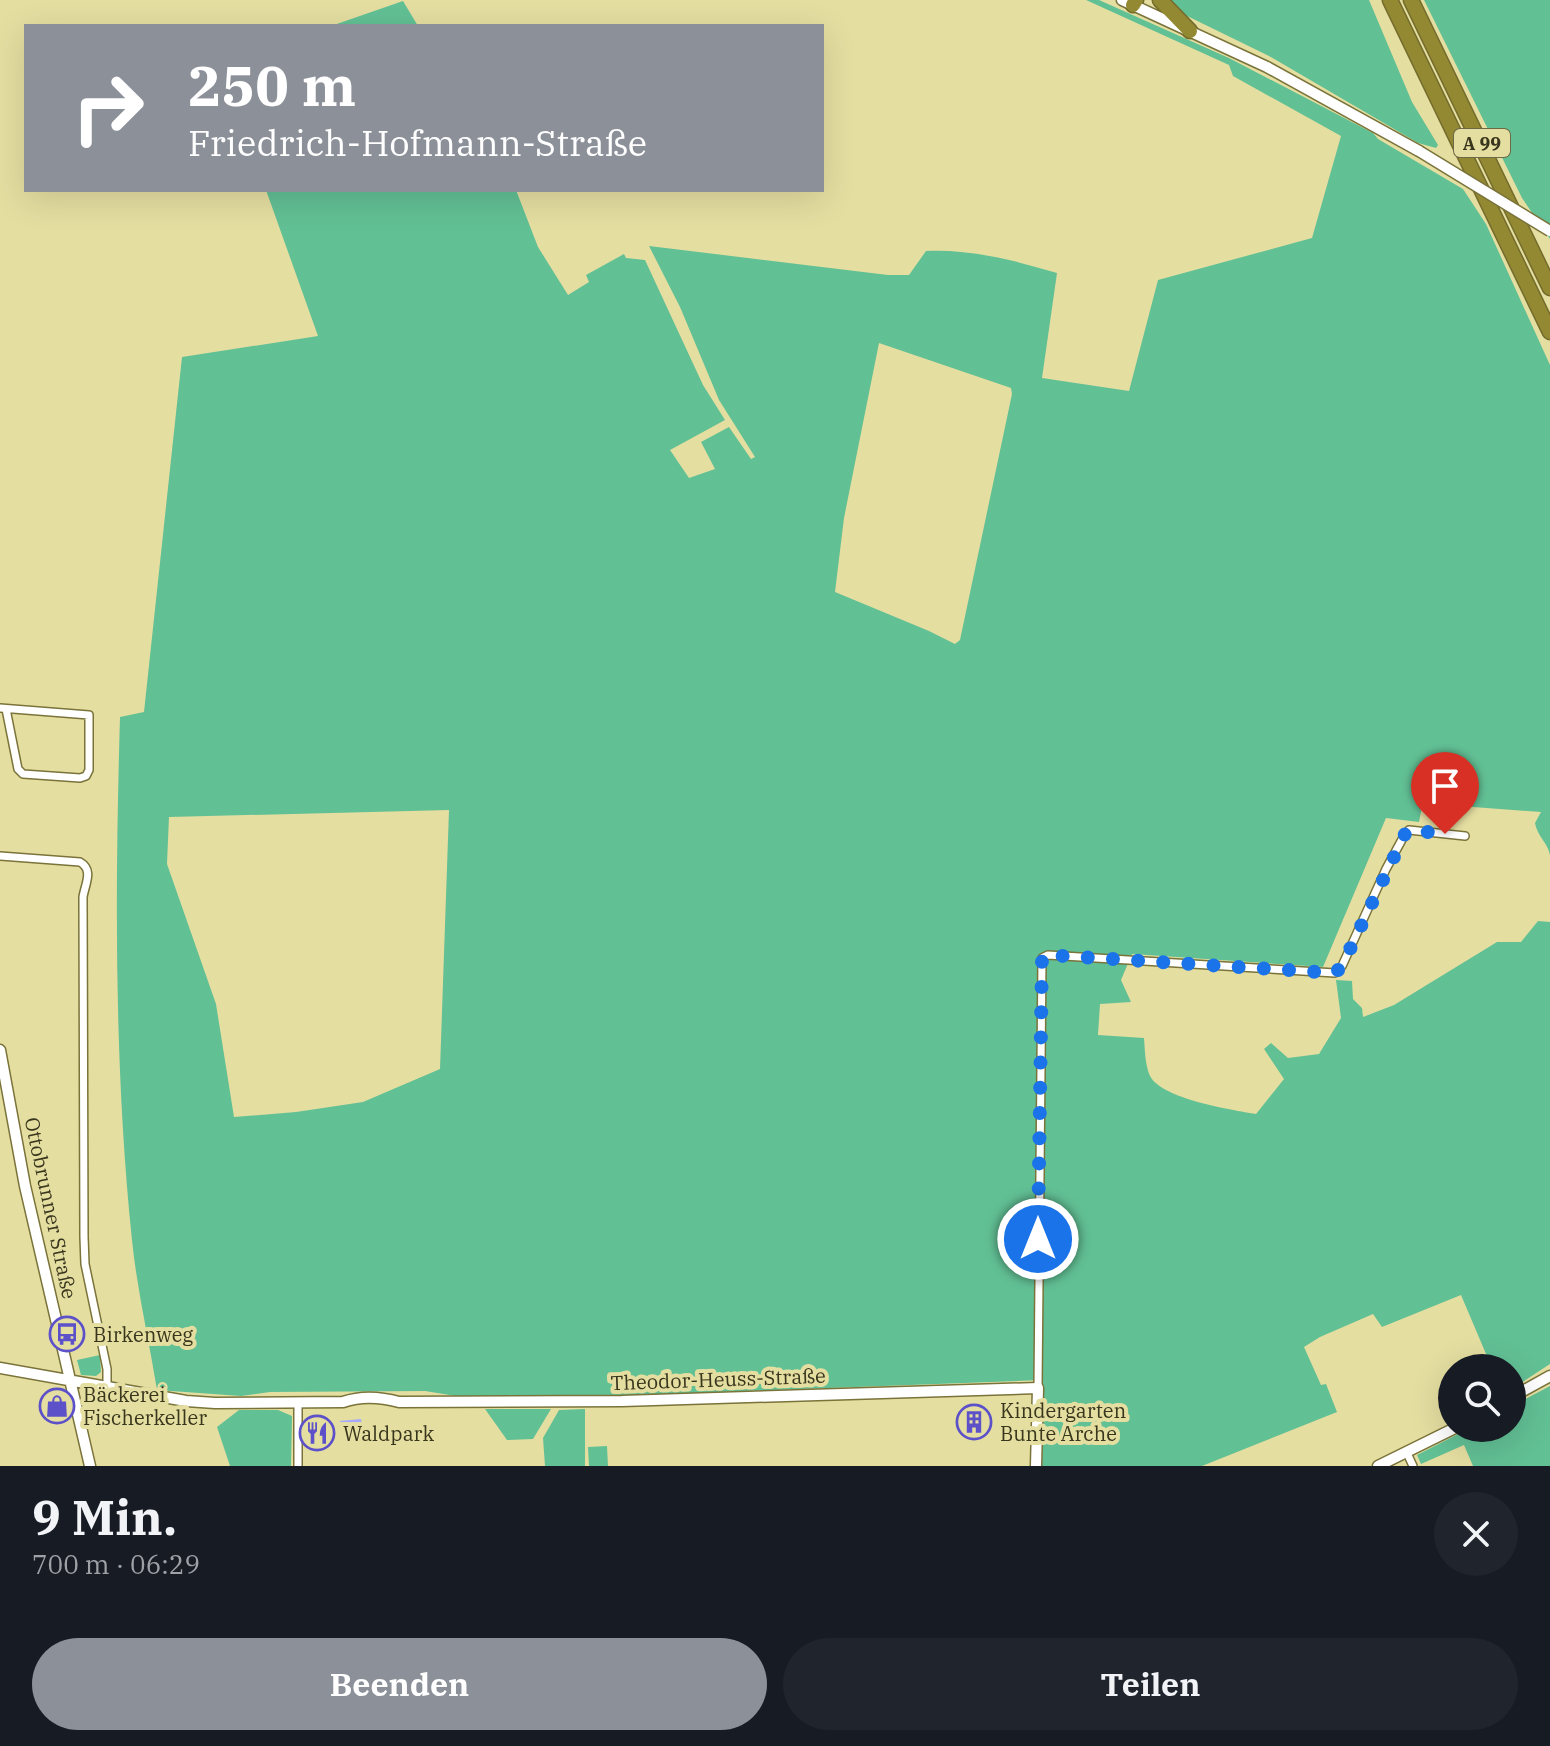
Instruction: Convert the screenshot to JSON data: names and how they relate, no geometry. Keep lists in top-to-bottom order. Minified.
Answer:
{"streets":{"highway":["A 99"],"street":["Ottobrunner Straße","Theodor-Heuss-Straße"]},"crossings":[["Ottobrunner Straße","Theodor-Heuss-Straße"]],"places":{"bus stop":["Birkenweg"],"shop":["Bäckerei Fischerkeller"],"building":["Kindergarten Bunte Arche"],"restaurant":["Waldpark"]},"page":{"turn":["250 m","Friedrich-Hofmann-Straße"],"heading":["9 Min.","700 m · 06:29"],"buttons":["Beenden","Teilen"]}}
